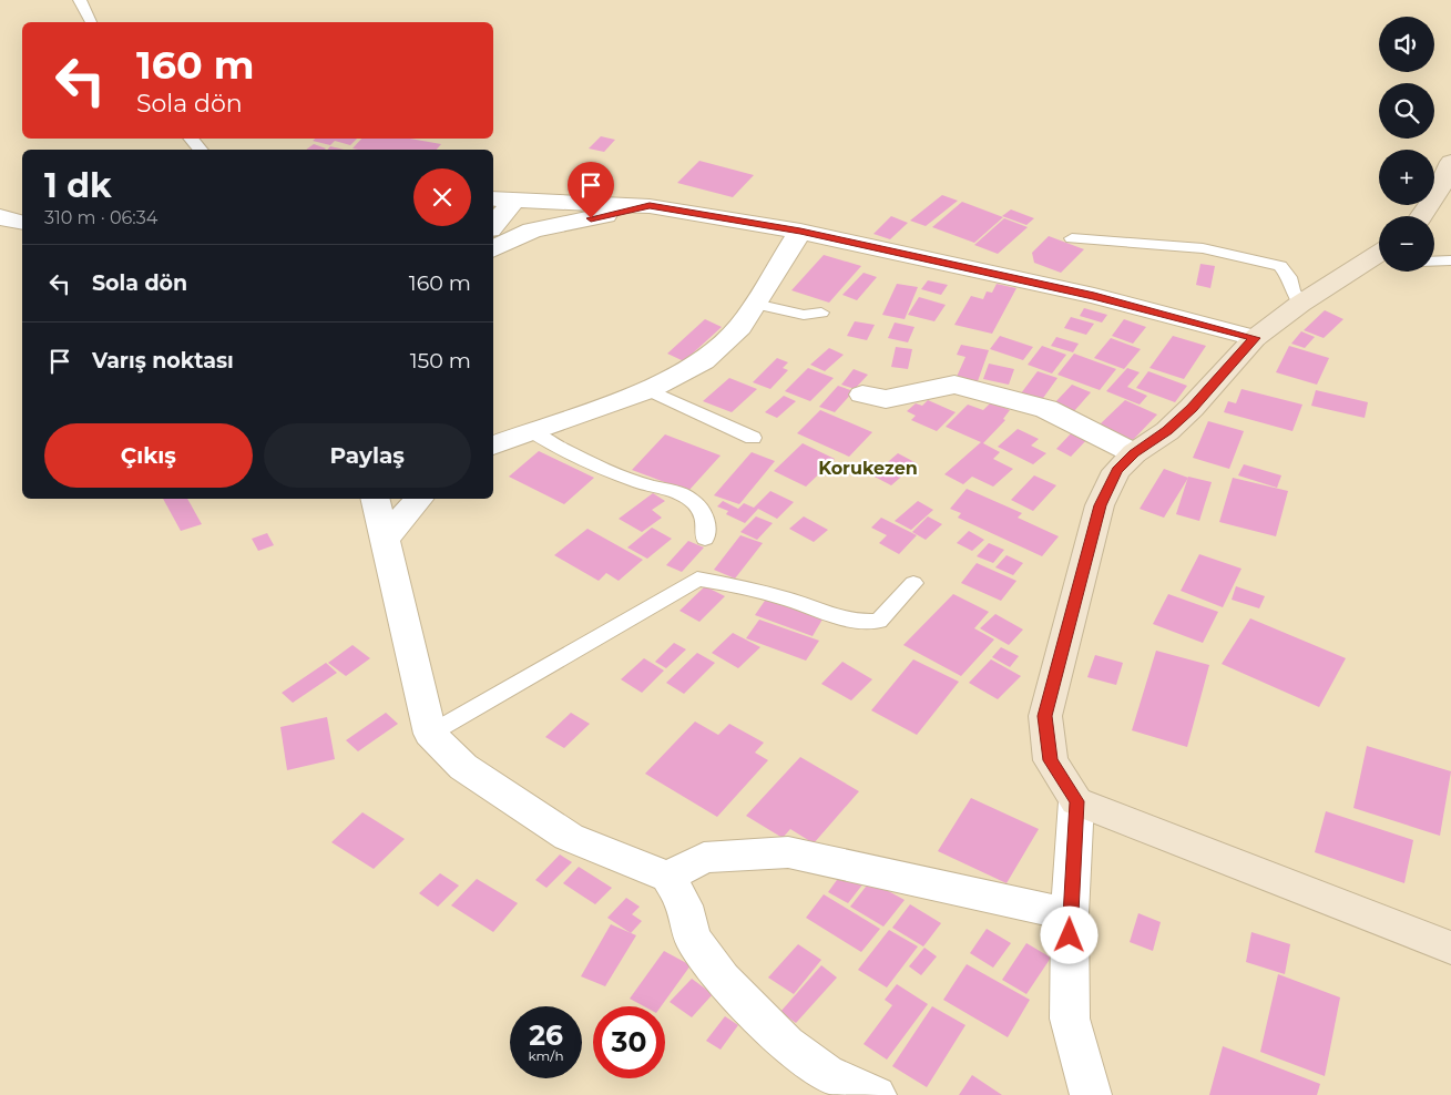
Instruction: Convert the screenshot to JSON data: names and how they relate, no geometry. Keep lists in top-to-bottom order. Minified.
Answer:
{"districts":["Korukezen"],"page":{"map_buttons":["+","−"],"turn":["160 m","Sola dön"],"heading":["1 dk","310 m · 06:34"],"list":[{"name":"Sola dön","value":"160 m"},{"name":"Varış noktası","value":"150 m"}],"buttons":["Çıkış","Paylaş"],"speed":"26 km/h","limit":"30"}}
